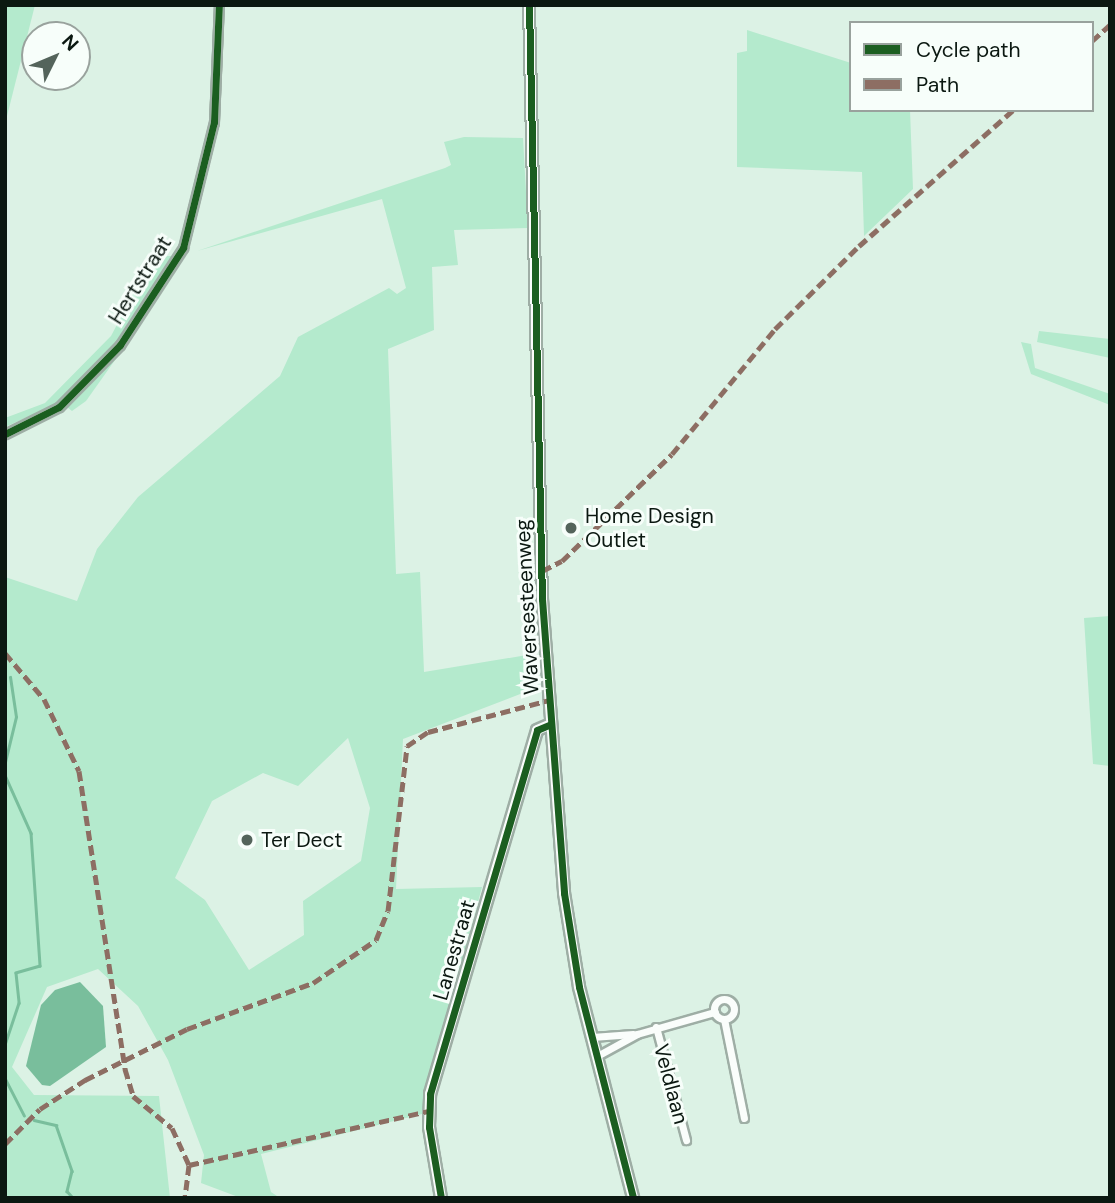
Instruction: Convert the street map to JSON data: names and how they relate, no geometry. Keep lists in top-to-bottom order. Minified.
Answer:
{"streets":{"main road":["Waversesteenweg"],"street":["Hertstraat","Lanestraat","Veldlaan"]},"crossings":[["Waversesteenweg","Lanestraat"],["Waversesteenweg","Veldlaan"]],"places":["Home Design Outlet","Ter Dect"],"legend":["Cycle path","Path"],"north":"top right"}
